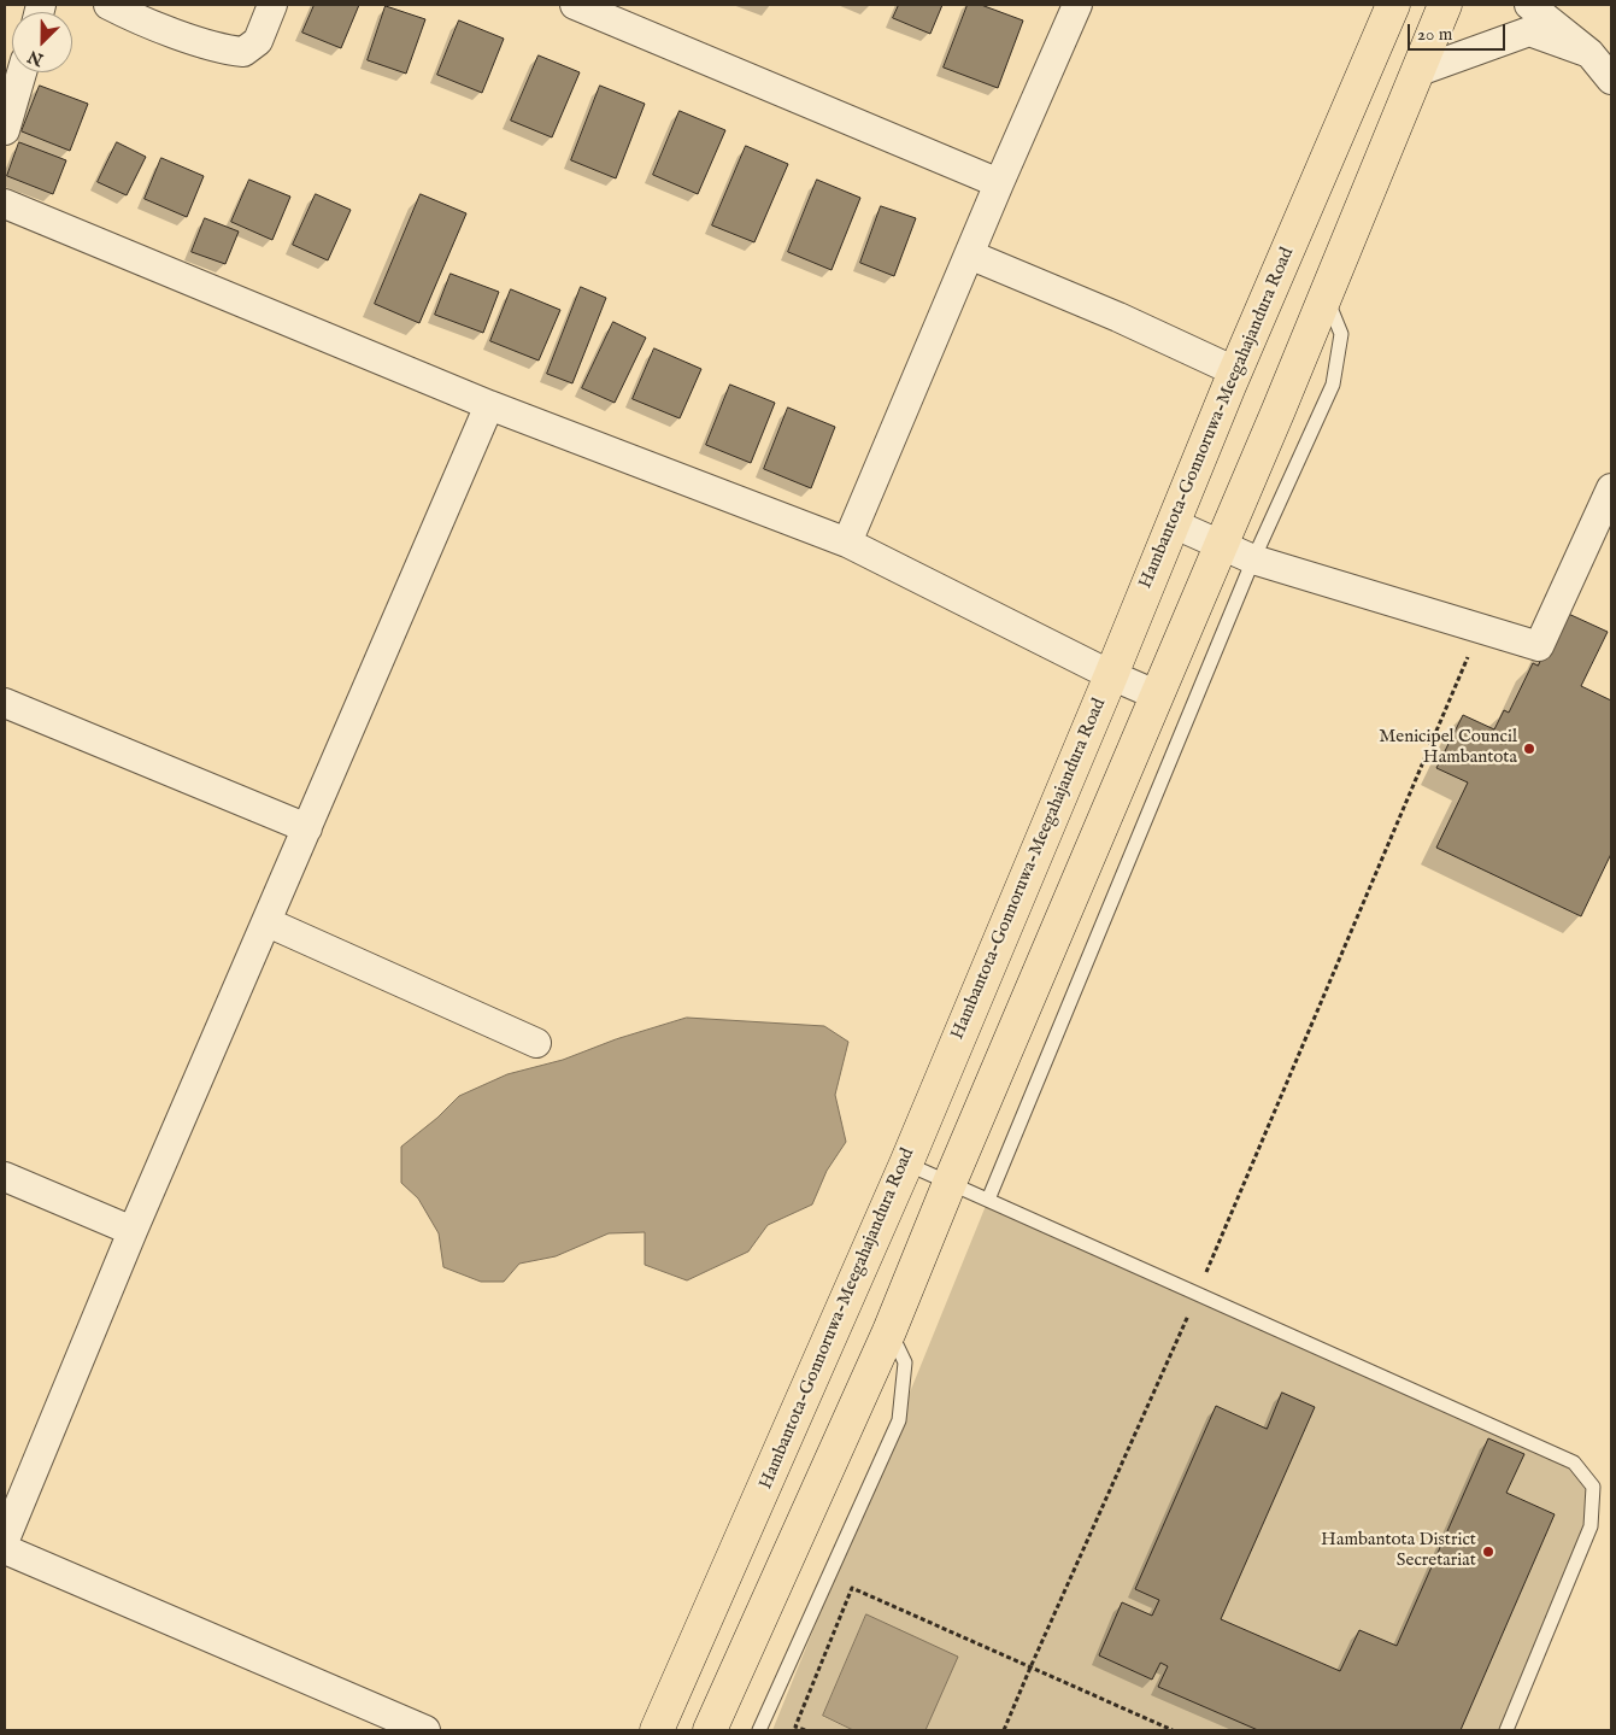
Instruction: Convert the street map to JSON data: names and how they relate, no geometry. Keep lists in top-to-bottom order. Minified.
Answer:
{"streets":{"main road":["Hambantota-Gonnoruwa-Meegahajandura Road"]},"places":["Menicipel Council Hambantota","Hambantota District Secretariat"],"scale_bar":"20 m","north":"bottom left"}
